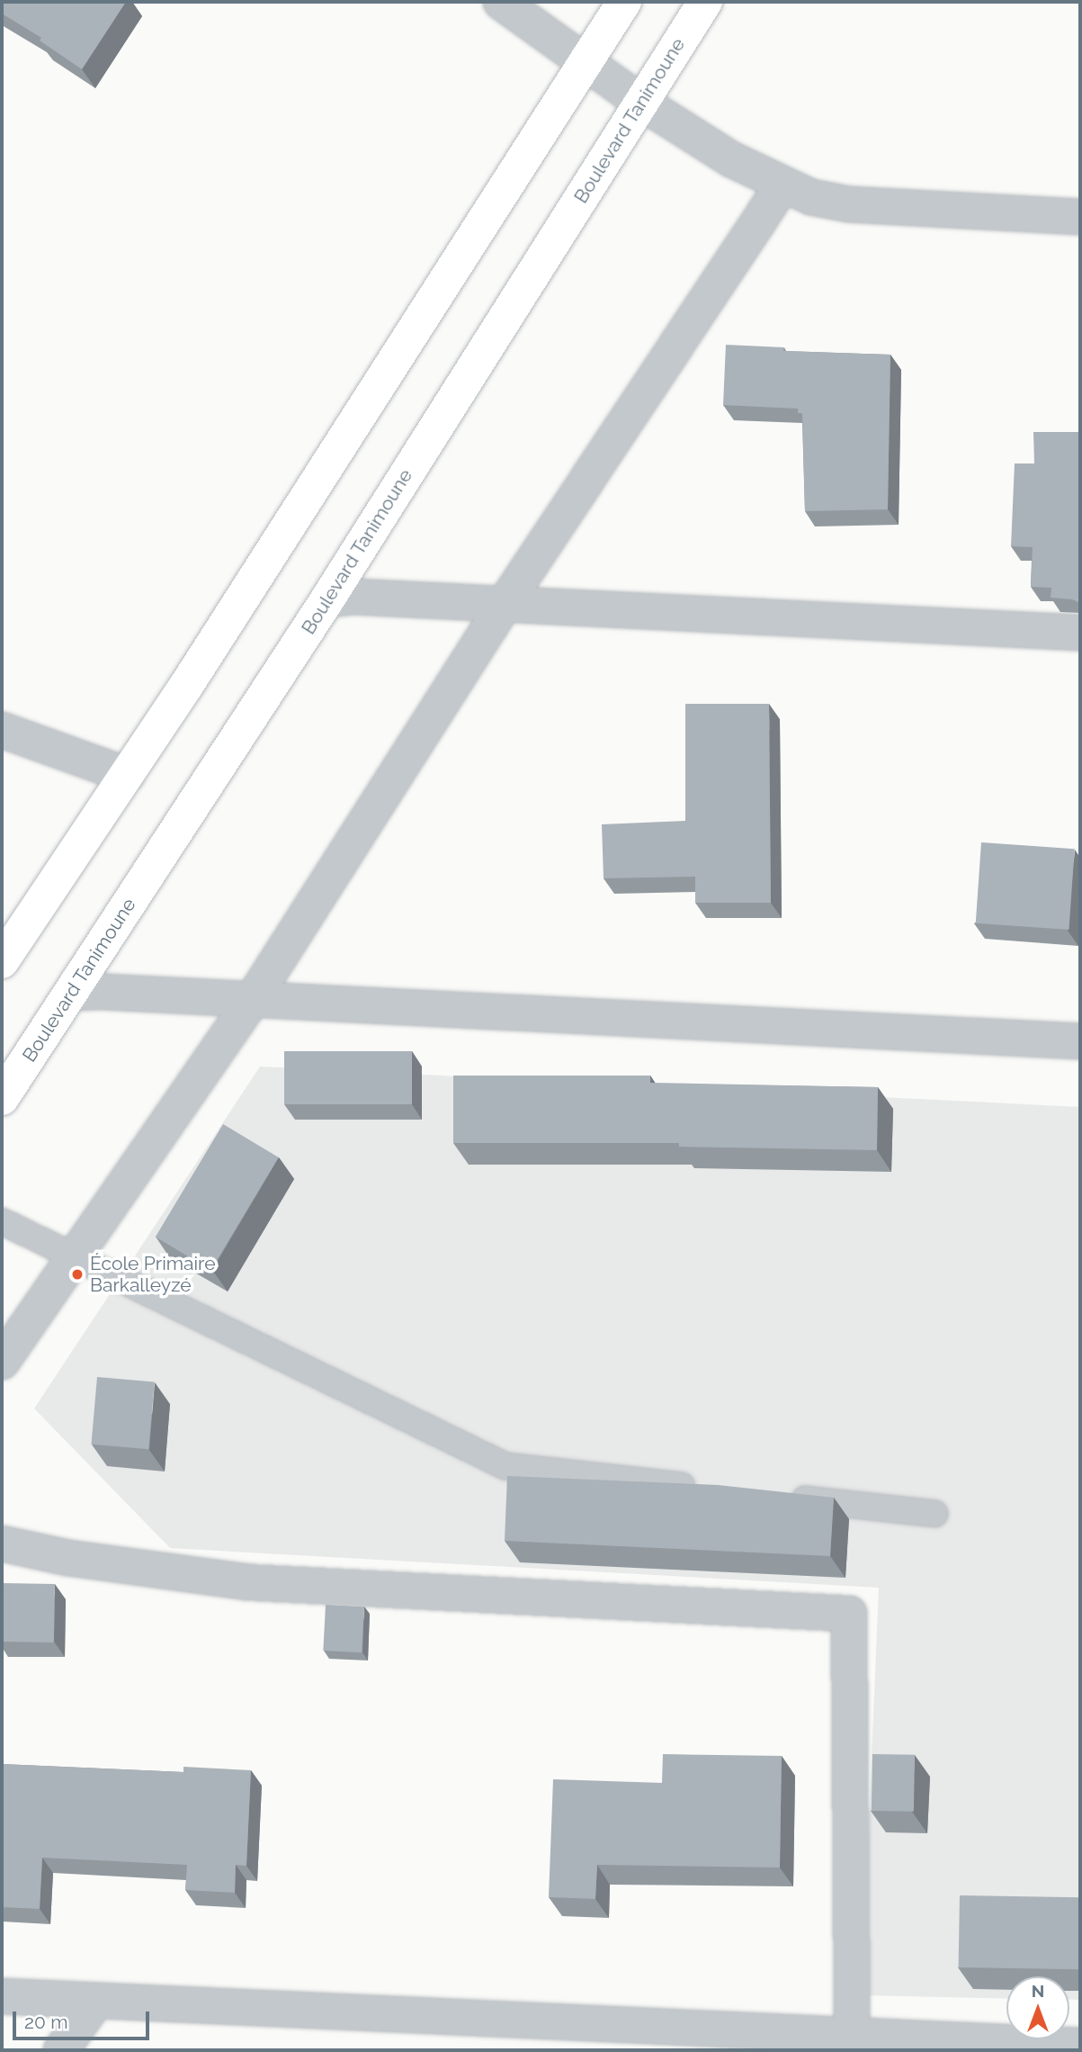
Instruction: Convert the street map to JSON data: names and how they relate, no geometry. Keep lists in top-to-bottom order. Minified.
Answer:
{"streets":{"main road":["Boulevard Tanimoune"]},"places":["École Primaire Barkalleyzé"],"scale_bar":"20 m","north":"top"}
